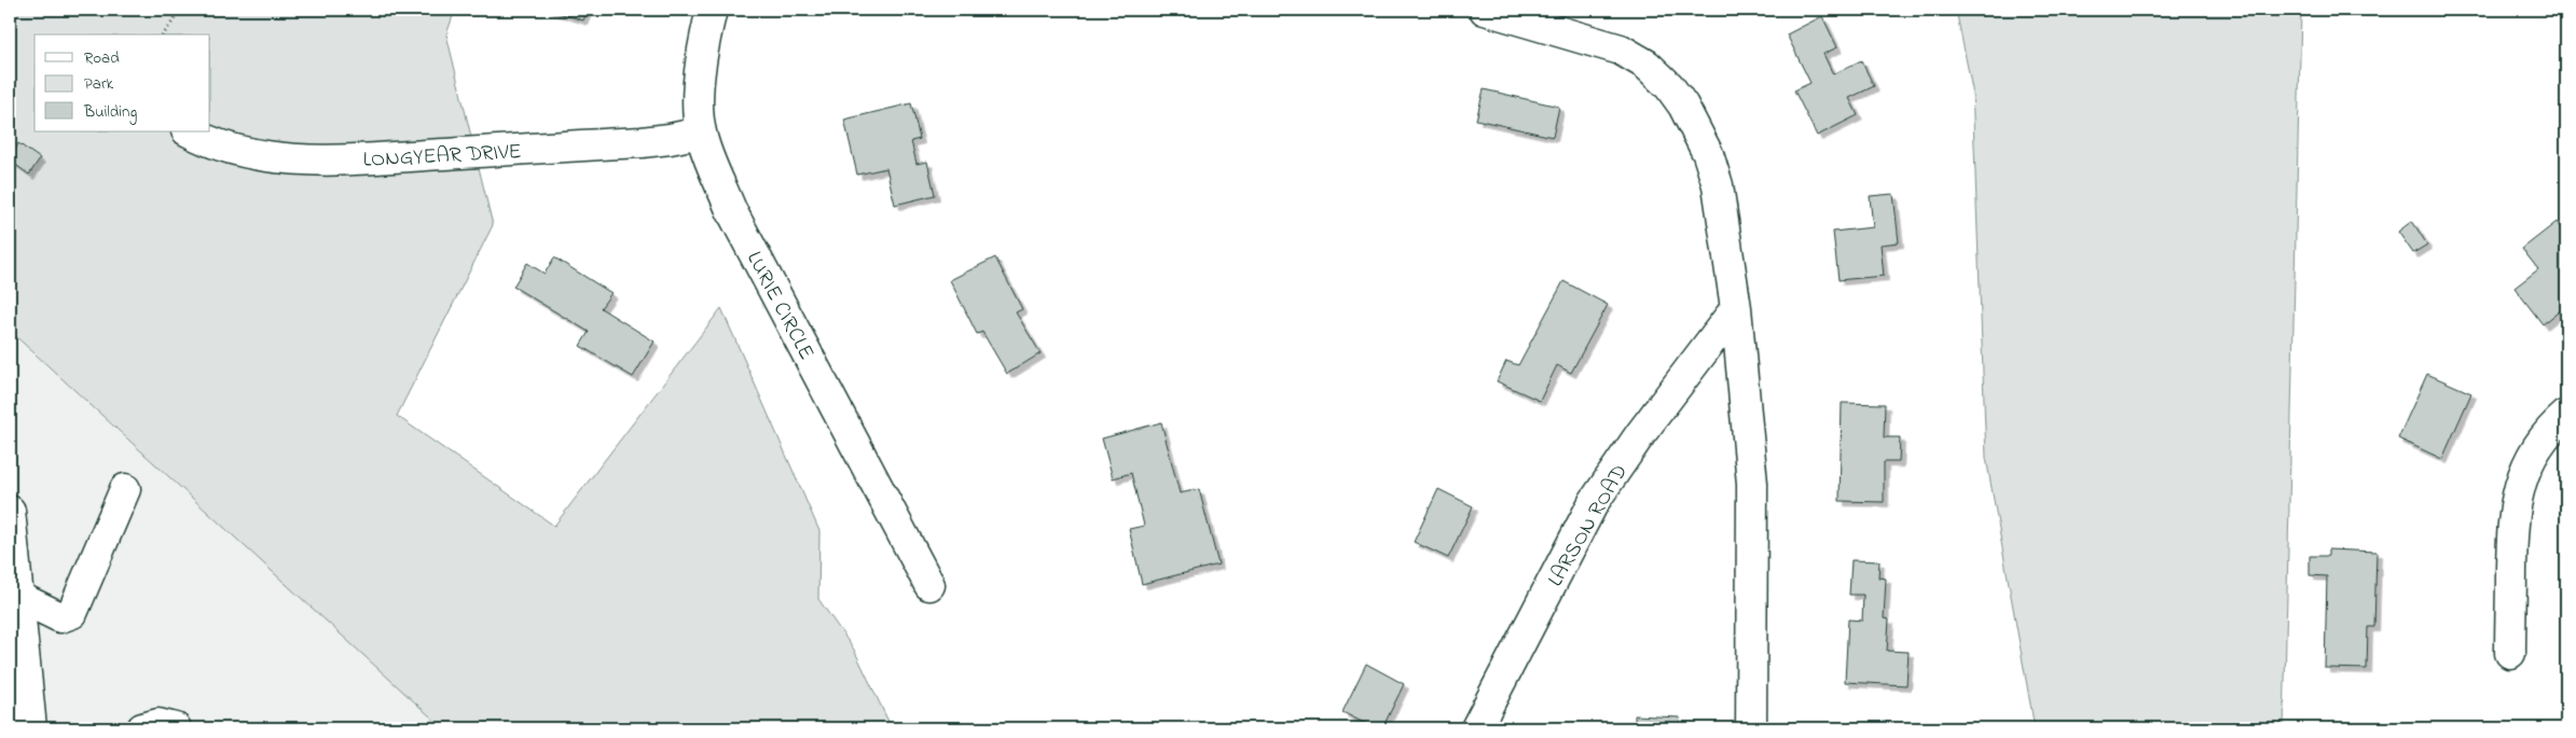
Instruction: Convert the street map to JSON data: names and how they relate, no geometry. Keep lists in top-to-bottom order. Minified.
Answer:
{"streets":{"street":["LONGYEAR DRIVE","LURIE CIRCLE","LARSON ROAD"]},"crossings":[["LONGYEAR DRIVE","LURIE CIRCLE"]],"legend":["Road","Park","Building"]}
